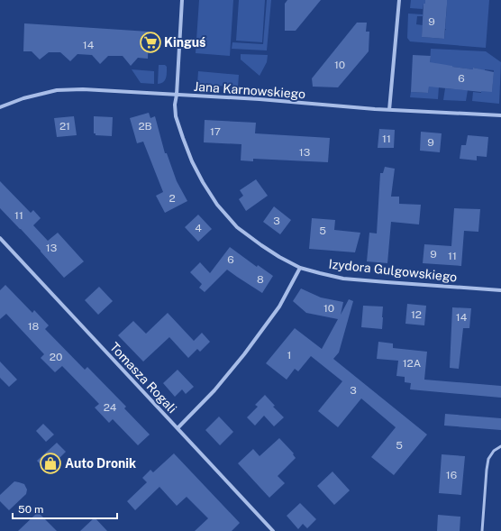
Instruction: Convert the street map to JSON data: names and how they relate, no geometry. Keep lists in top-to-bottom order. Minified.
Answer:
{"streets":{"street":["Jana Karnowskiego","Izydora Gulgowskiego","Tomasza Rogali"]},"crossings":[["Jana Karnowskiego","Izydora Gulgowskiego"]],"places":{"supermarket":["Kinguś"],"shop":["Auto Dronik"]},"house_numbers":["9","14","10","6","21","2B","17","11","9","13","2","11","3","4","5","13","9","11","6","8","10","12","14","18","1","20","12A","3","24","5","16"],"scale_bar":"50 m"}
